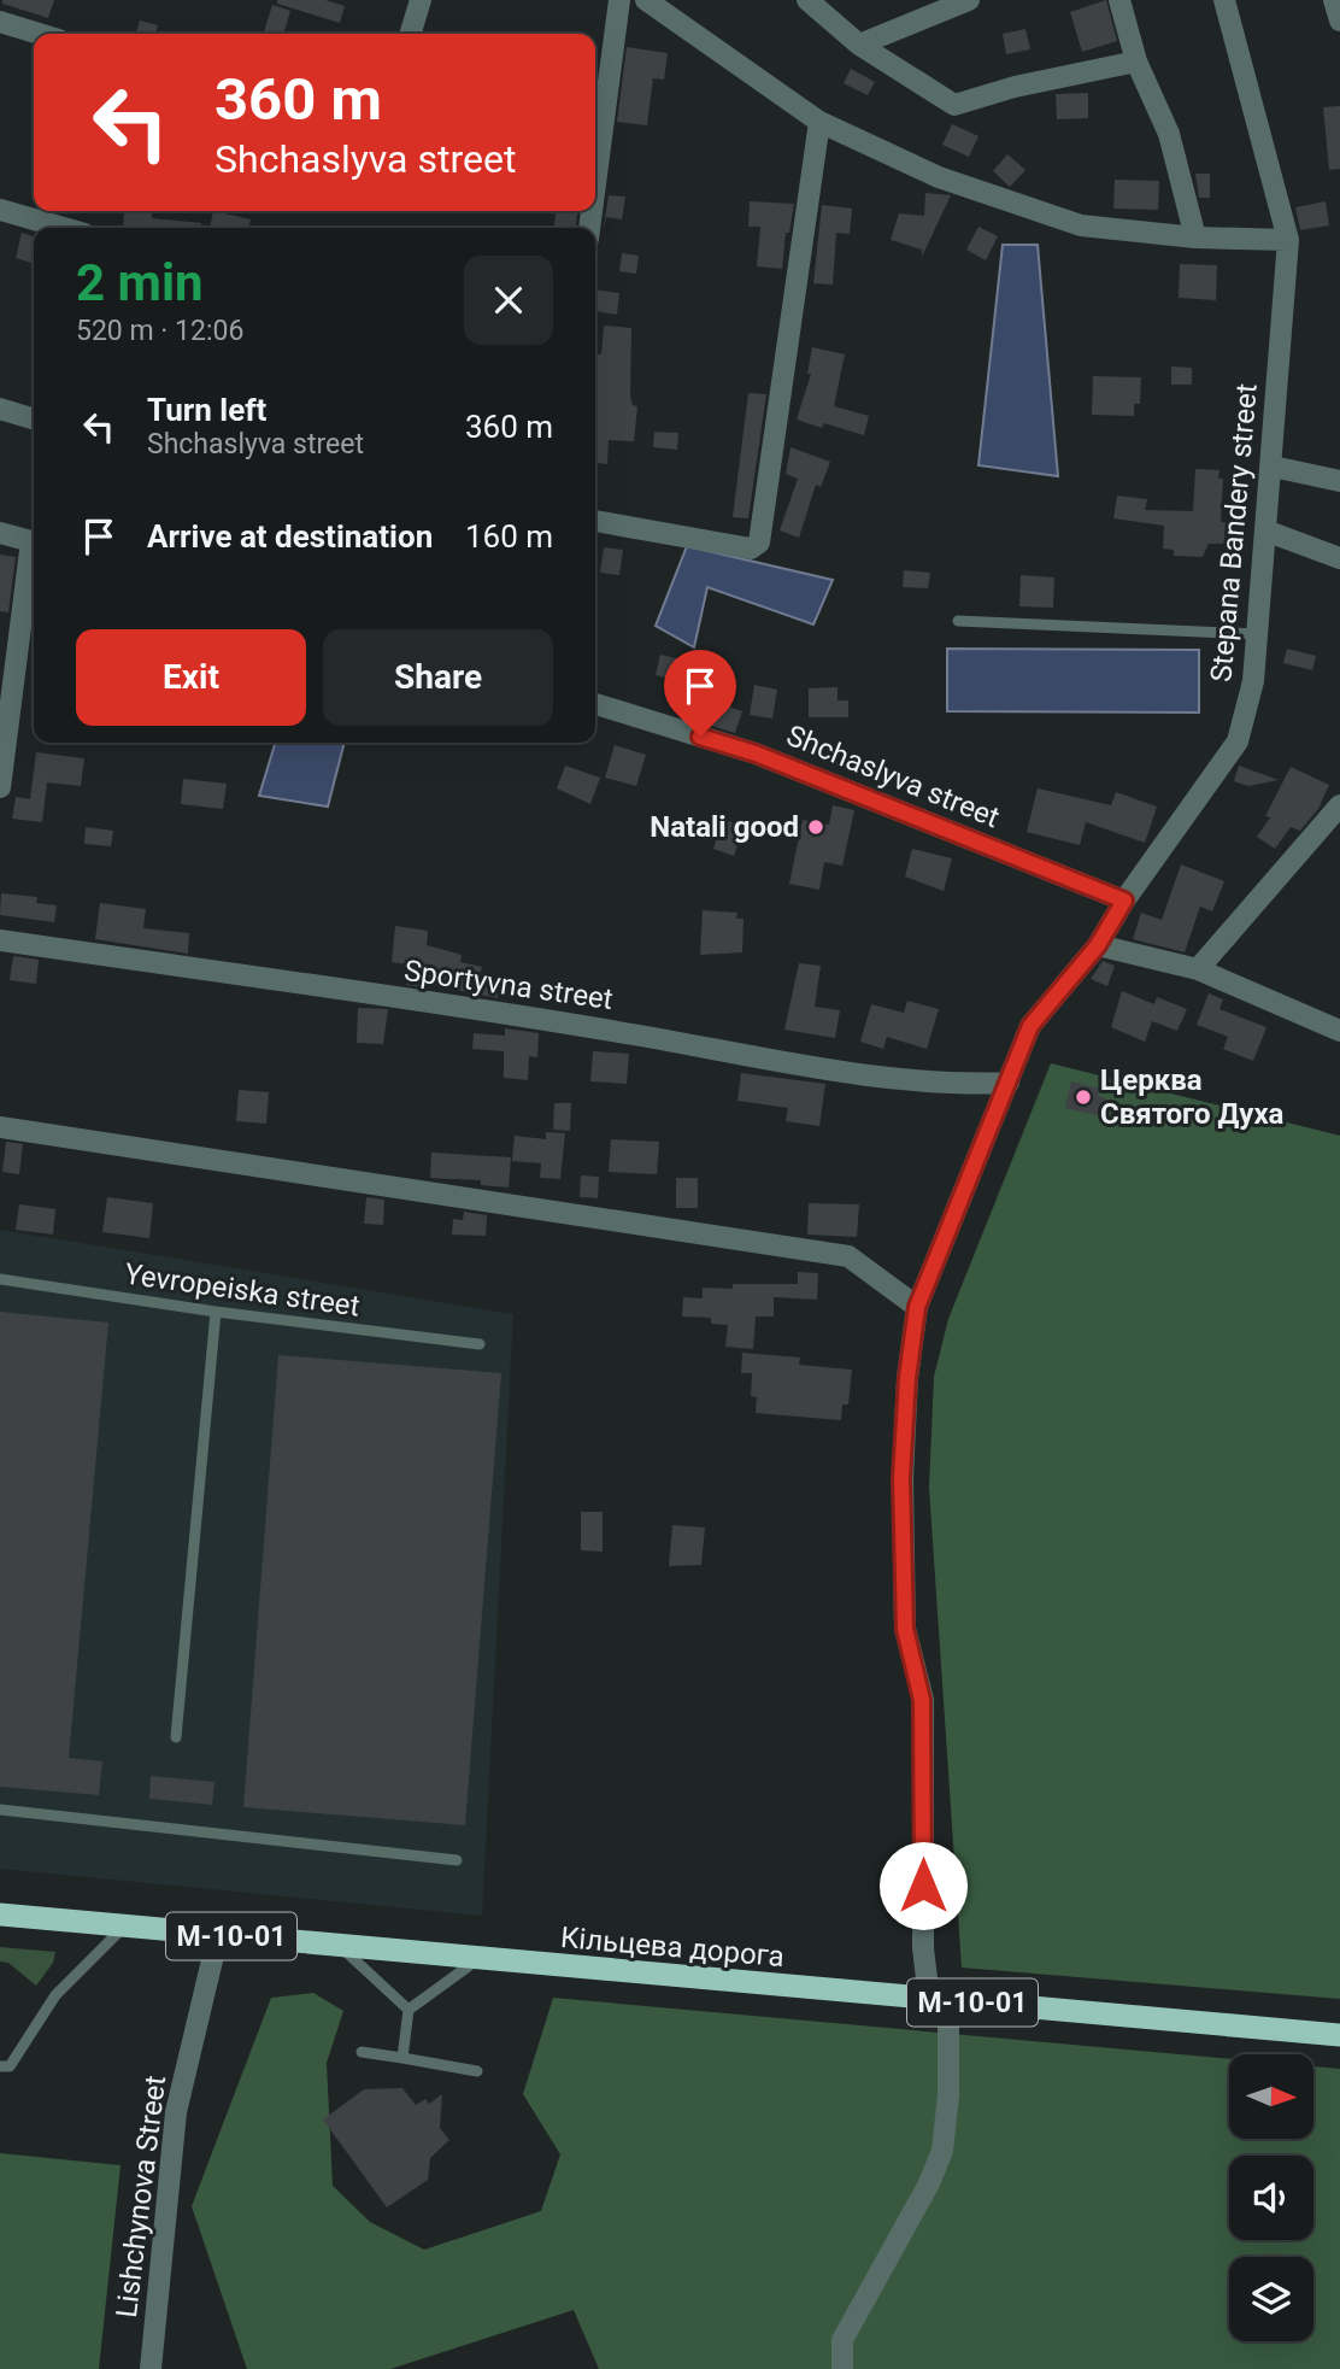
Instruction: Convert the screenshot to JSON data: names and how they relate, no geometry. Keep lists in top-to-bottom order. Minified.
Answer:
{"streets":{"highway":["М-10-01","Кільцева дорога"],"street":["Stepana Bandery street","Shchaslyva street","Sportyvna street","Lishchynova Street"],"lane":["Yevropeiska street"]},"crossings":[["Stepana Bandery street","Shchaslyva street"],["Stepana Bandery street","Sportyvna street"],["Stepana Bandery street","Кільцева дорога"],["Кільцева дорога","Lishchynova Street"]],"places":["Natali good","Церква Святого Духа"],"north":"right","page":{"turn":["360 m","Shchaslyva street"],"heading":["2 min","520 m · 12:06"],"list":[{"name":"Turn left","note":"Shchaslyva street","value":"360 m"},{"name":"Arrive at destination","value":"160 m"}],"buttons":["Exit","Share"]}}
